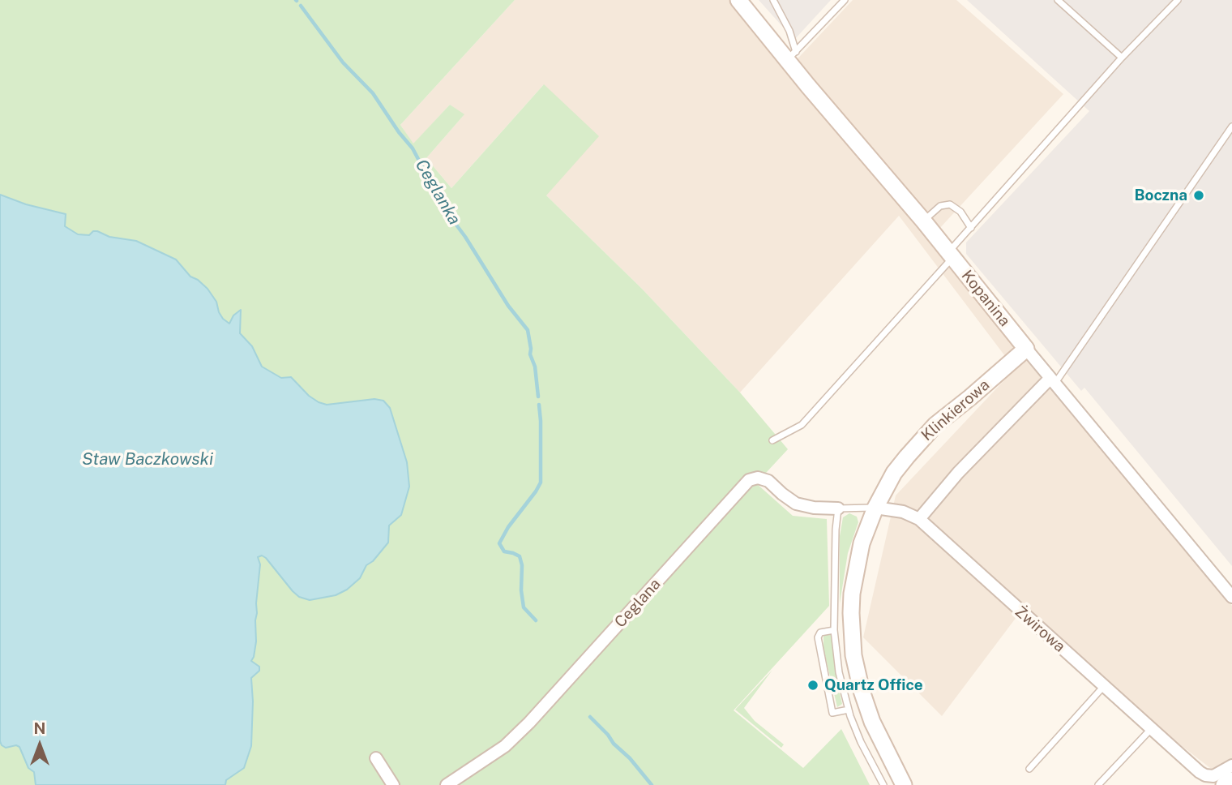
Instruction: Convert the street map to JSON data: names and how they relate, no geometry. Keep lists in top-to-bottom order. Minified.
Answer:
{"streets":{"street":["Kopanina","Klinkierowa","Ceglana","Żwirowa"]},"crossings":[["Kopanina","Klinkierowa"],["Klinkierowa","Żwirowa"]],"water":["Ceglanka","Staw Baczkowski"],"places":["Boczna","Quartz Office"],"north":"top"}
